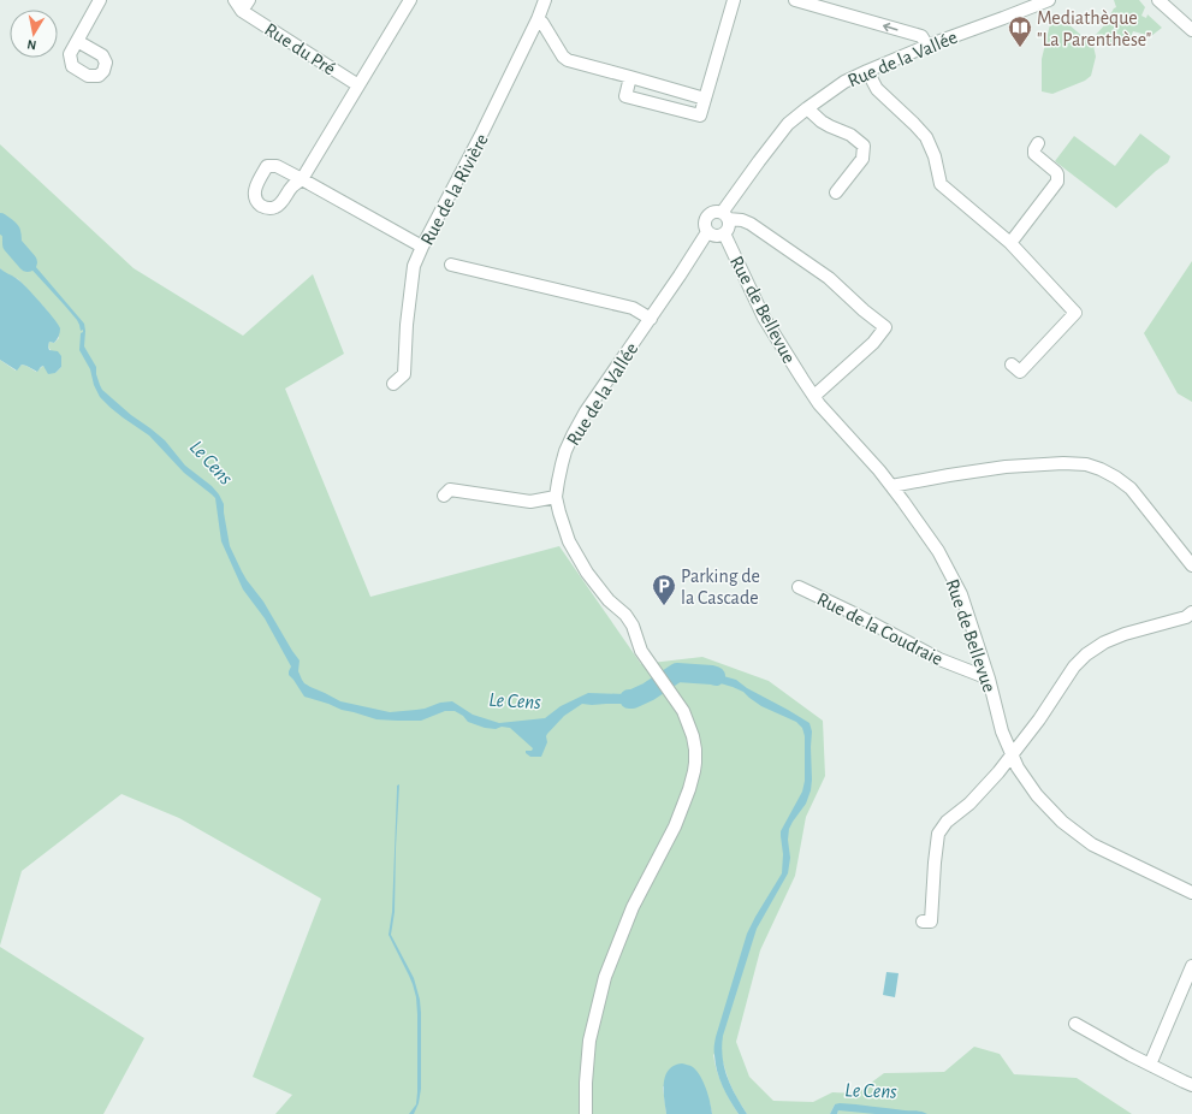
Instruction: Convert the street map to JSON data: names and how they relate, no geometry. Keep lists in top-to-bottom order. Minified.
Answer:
{"streets":{"street":["Rue du Pré","Rue de la Vallée","Rue de la Rivière","Rue de Bellevue","Rue de la Coudraie"]},"crossings":[["Rue de la Vallée","Rue de Bellevue"],["Rue de Bellevue","Rue de la Coudraie"]],"water":["Le Cens"],"places":{"library":["Mediathèque \"La Parenthèse\""],"parking":["Parking de la Cascade"]},"north":"bottom"}
